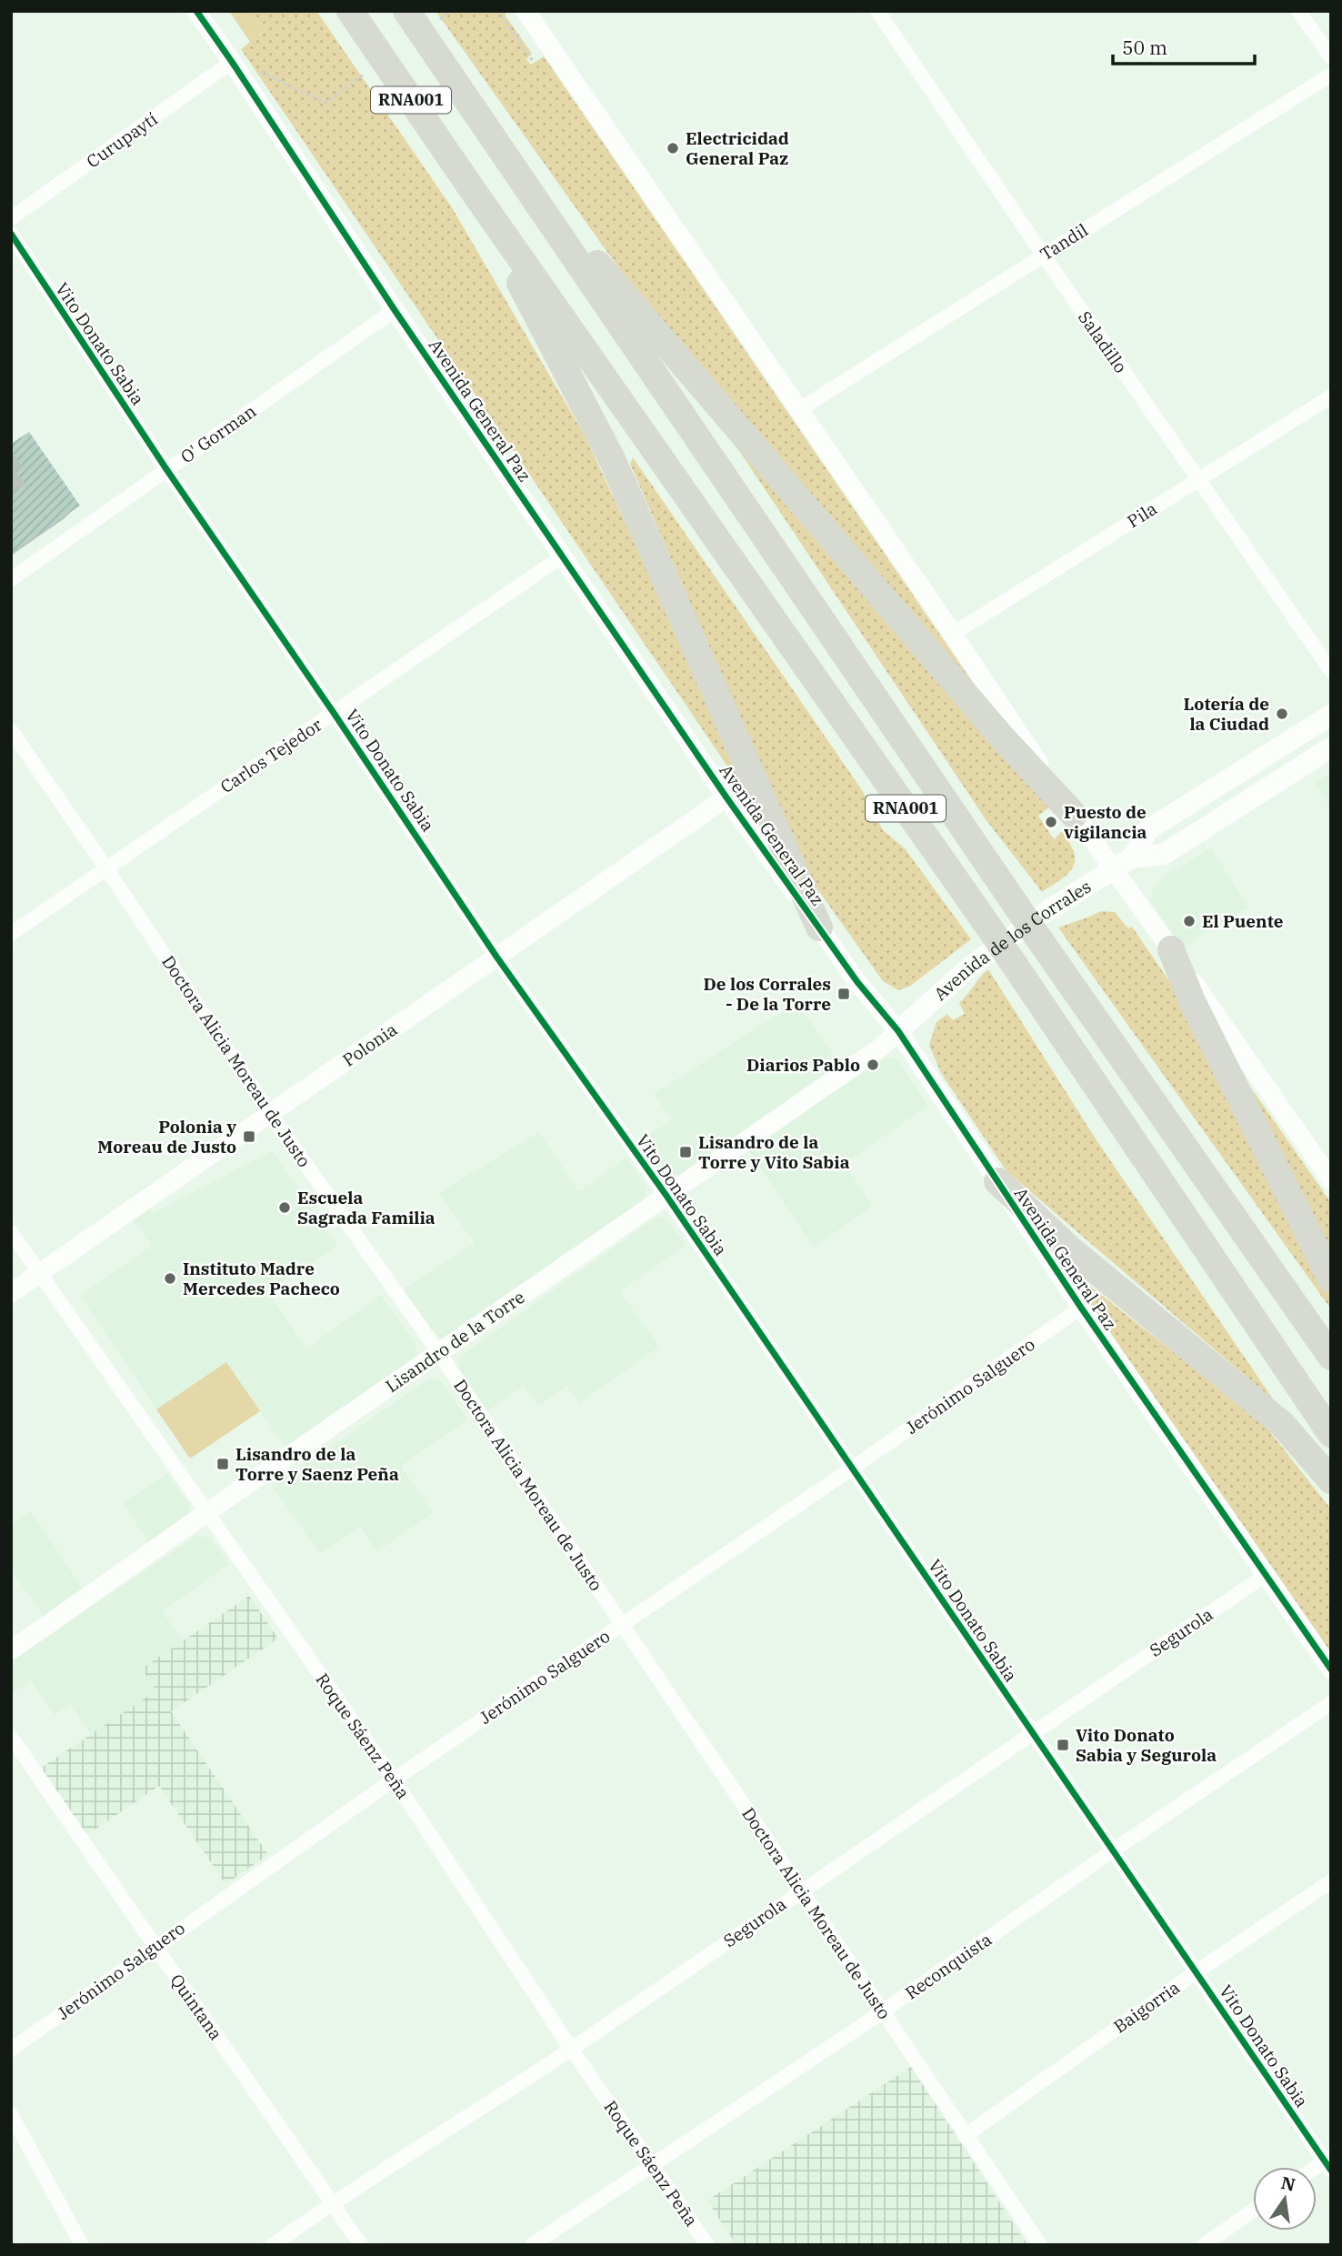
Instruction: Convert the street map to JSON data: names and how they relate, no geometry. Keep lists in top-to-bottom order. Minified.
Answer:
{"streets":{"highway":["RNA001"],"main road":["Avenida de los Corrales"],"street":["Curupaytí","Tandil","Saladillo","Vito Donato Sabia","Avenida General Paz","O' Gorman","Pila","Carlos Tejedor","Polonia","Doctora Alicia Moreau de Justo","Lisandro de la Torre","Jerónimo Salguero","Segurola","Roque Sáenz Peña","Reconquista","Quintana","Baigorria"]},"crossings":[["Curupaytí","Avenida General Paz"],["Tandil","Saladillo"],["Saladillo","Pila"],["Vito Donato Sabia","O' Gorman"],["Vito Donato Sabia","Carlos Tejedor"],["Vito Donato Sabia","Polonia"],["Vito Donato Sabia","Lisandro de la Torre"],["Vito Donato Sabia","Jerónimo Salguero"],["Vito Donato Sabia","Segurola"],["Vito Donato Sabia","Reconquista"],["Vito Donato Sabia","Baigorria"],["Avenida General Paz","O' Gorman"],["Avenida General Paz","Carlos Tejedor"],["Avenida General Paz","Avenida de los Corrales"],["Avenida General Paz","Polonia"],["Avenida General Paz","Lisandro de la Torre"],["Avenida General Paz","Jerónimo Salguero"],["Avenida General Paz","Segurola"],["Carlos Tejedor","Doctora Alicia Moreau de Justo"],["Avenida de los Corrales","Lisandro de la Torre"],["Polonia","Doctora Alicia Moreau de Justo"],["Polonia","Roque Sáenz Peña"],["Doctora Alicia Moreau de Justo","Lisandro de la Torre"],["Doctora Alicia Moreau de Justo","Jerónimo Salguero"],["Doctora Alicia Moreau de Justo","Segurola"],["Doctora Alicia Moreau de Justo","Reconquista"],["Doctora Alicia Moreau de Justo","Baigorria"],["Lisandro de la Torre","Roque Sáenz Peña"],["Jerónimo Salguero","Roque Sáenz Peña"],["Jerónimo Salguero","Quintana"],["Segurola","Roque Sáenz Peña"],["Segurola","Quintana"],["Roque Sáenz Peña","Reconquista"]],"places":{"other":["Electricidad General Paz","Lotería de la Ciudad","Puesto de vigilancia","El Puente","Diarios Pablo","Escuela Sagrada Familia","Instituto Madre Mercedes Pacheco"],"transit":["De los Corrales - De la Torre","Polonia y Moreau de Justo","Lisandro de la Torre y Vito Sabia","Lisandro de la Torre y Saenz Peña","Vito Donato Sabia y Segurola"]},"scale_bar":"50 m","north":"top"}
